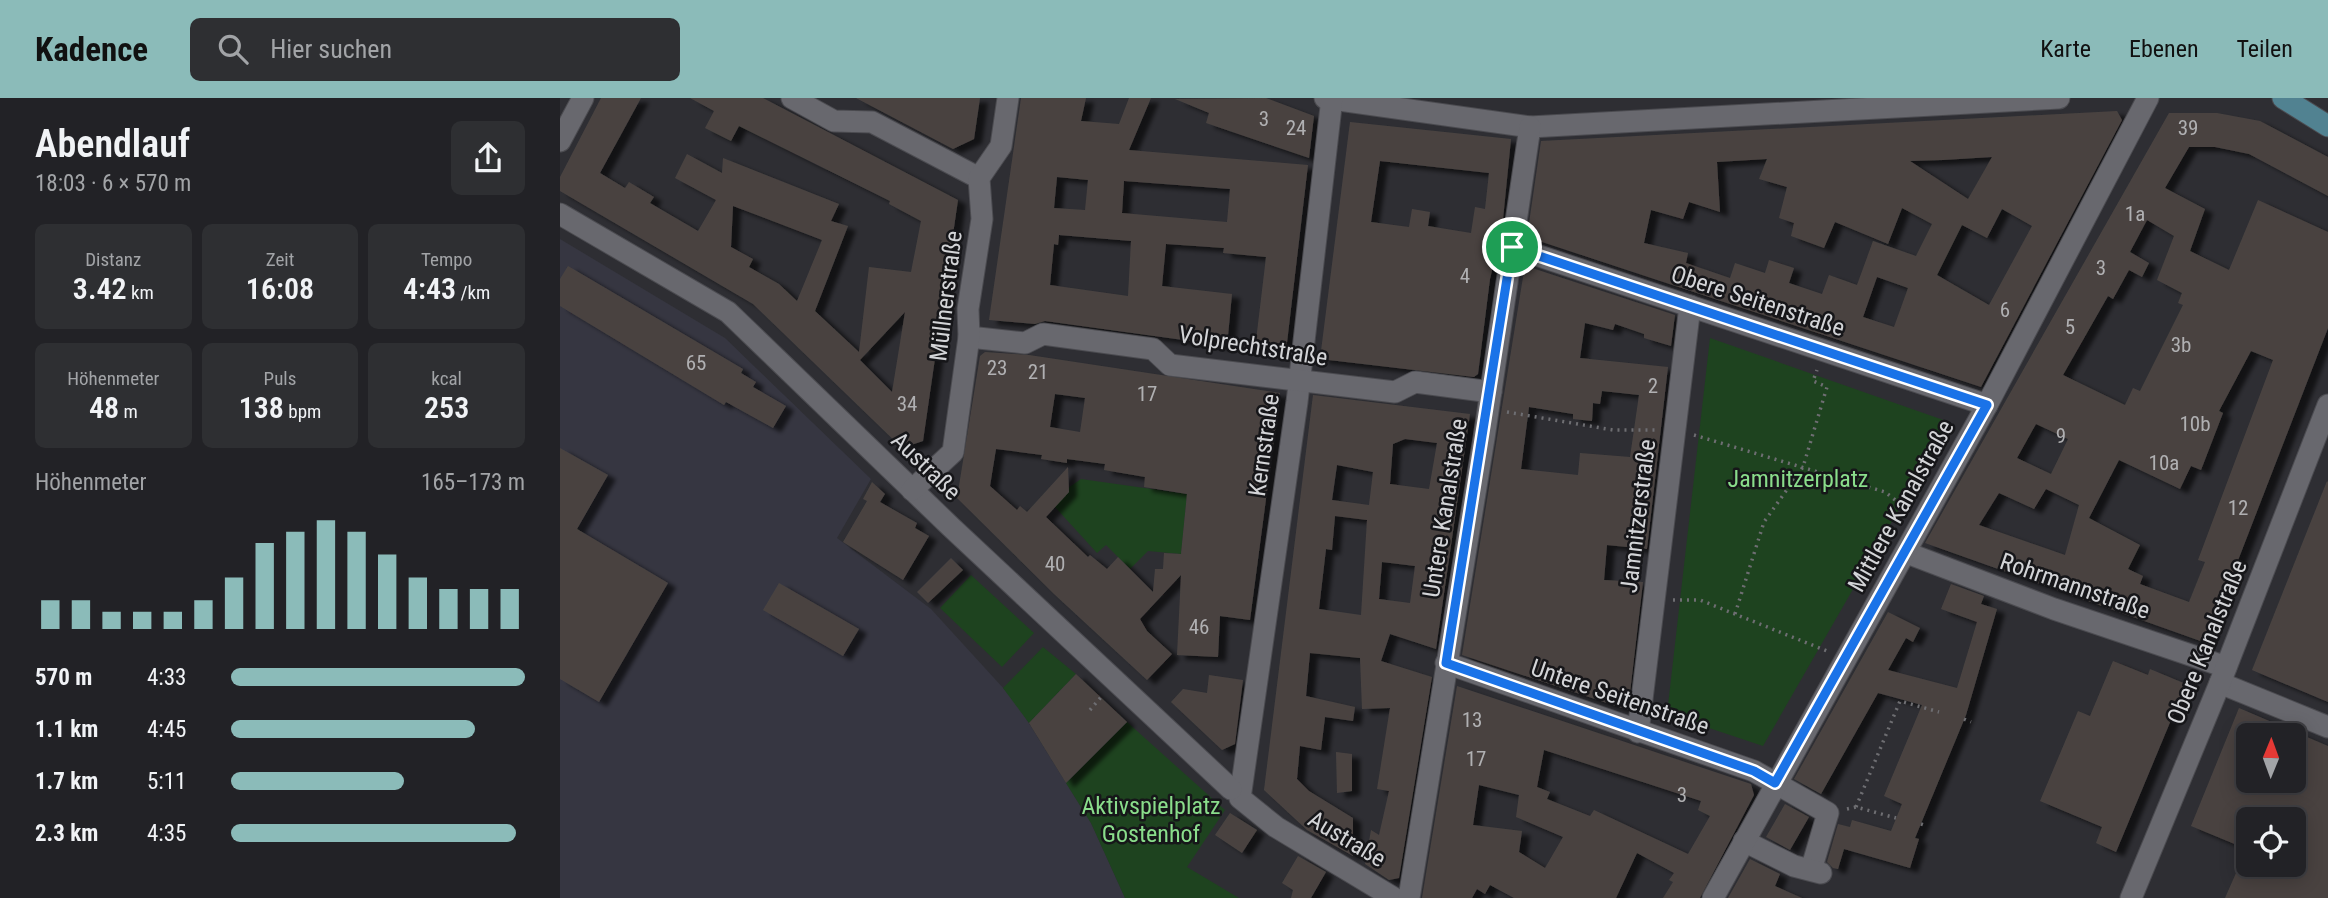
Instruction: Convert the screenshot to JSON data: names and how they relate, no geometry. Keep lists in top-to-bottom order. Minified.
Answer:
{"streets":{"street":["Müllnerstraße","Obere Seitenstraße","Volprechtstraße","Kernstraße","Austraße","Mittlere Kanalstraße","Untere Kanalstraße","Jamnitzerstraße","Rohrmannstraße","Obere Kanalstraße","Untere Seitenstraße"]},"crossings":[["Müllnerstraße","Volprechtstraße"],["Müllnerstraße","Austraße"],["Obere Seitenstraße","Mittlere Kanalstraße"],["Obere Seitenstraße","Untere Kanalstraße"],["Obere Seitenstraße","Jamnitzerstraße"],["Volprechtstraße","Kernstraße"],["Volprechtstraße","Untere Kanalstraße"],["Kernstraße","Austraße"],["Mittlere Kanalstraße","Rohrmannstraße"],["Mittlere Kanalstraße","Untere Seitenstraße"],["Untere Kanalstraße","Untere Seitenstraße"],["Jamnitzerstraße","Untere Seitenstraße"],["Rohrmannstraße","Obere Kanalstraße"]],"parks":["Jamnitzerplatz","Aktivspielplatz Gostenhof"],"house_numbers":["3","24","39","1a","3","4","6","5","3b","65","23","21","2","17","34","10b","9","10a","12","40","46","13","17","3"],"north":"top","page":{"header":"Kadence","search":"Hier suchen","nav":["Karte","Ebenen","Teilen"],"heading":["Abendlauf","18:03 · 6 × 570 m"],"stats":[["Distanz","3.42 km"],["Zeit","16:08"],["Tempo","4:43 /km"],["Höhenmeter","48 m"],["Puls","138 bpm"],["kcal","253"]],"chart":["Höhenmeter","165–173 m"],"list":[{"name":"570 m","note":"4:33"},{"name":"1.1 km","note":"4:45"},{"name":"1.7 km","note":"5:11"},{"name":"2.3 km","note":"4:35"}]}}
